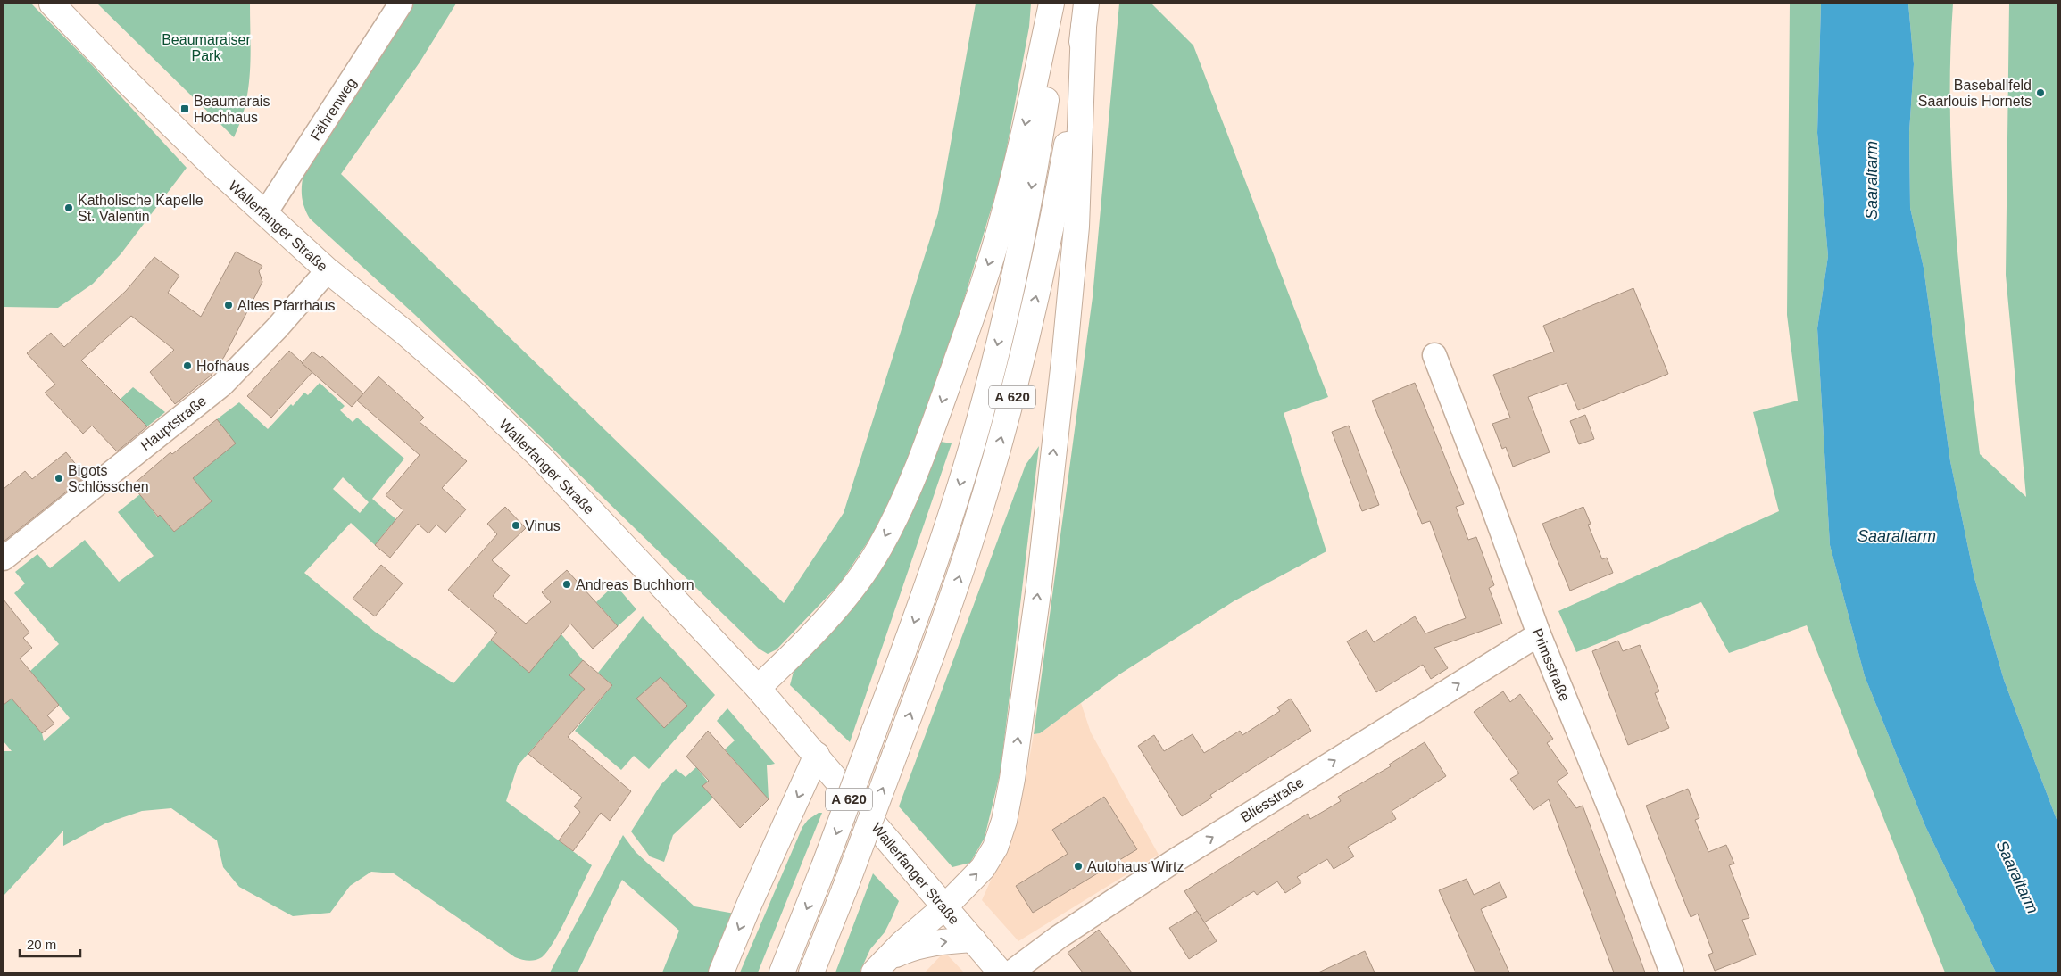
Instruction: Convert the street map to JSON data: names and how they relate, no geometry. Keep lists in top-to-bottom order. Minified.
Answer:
{"streets":{"main road":["Wallerfanger Straße","A 620"],"street":["Fährenweg","Hauptstraße","Primsstraße","Bliesstraße"]},"crossings":[["Fährenweg","Wallerfanger Straße"],["Wallerfanger Straße","Hauptstraße"],["Primsstraße","Bliesstraße"]],"one_way":["Bliesstraße"],"water":["Saaraltarm"],"parks":["Beaumaraiser Park"],"places":{"other":["Baseballfeld Saarlouis Hornets","Katholische Kapelle St. Valentin","Altes Pfarrhaus","Hofhaus","Bigots Schlösschen","Vinus","Andreas Buchhorn","Autohaus Wirtz"],"transit":["Beaumarais Hochhaus"]},"scale_bar":"20 m"}
